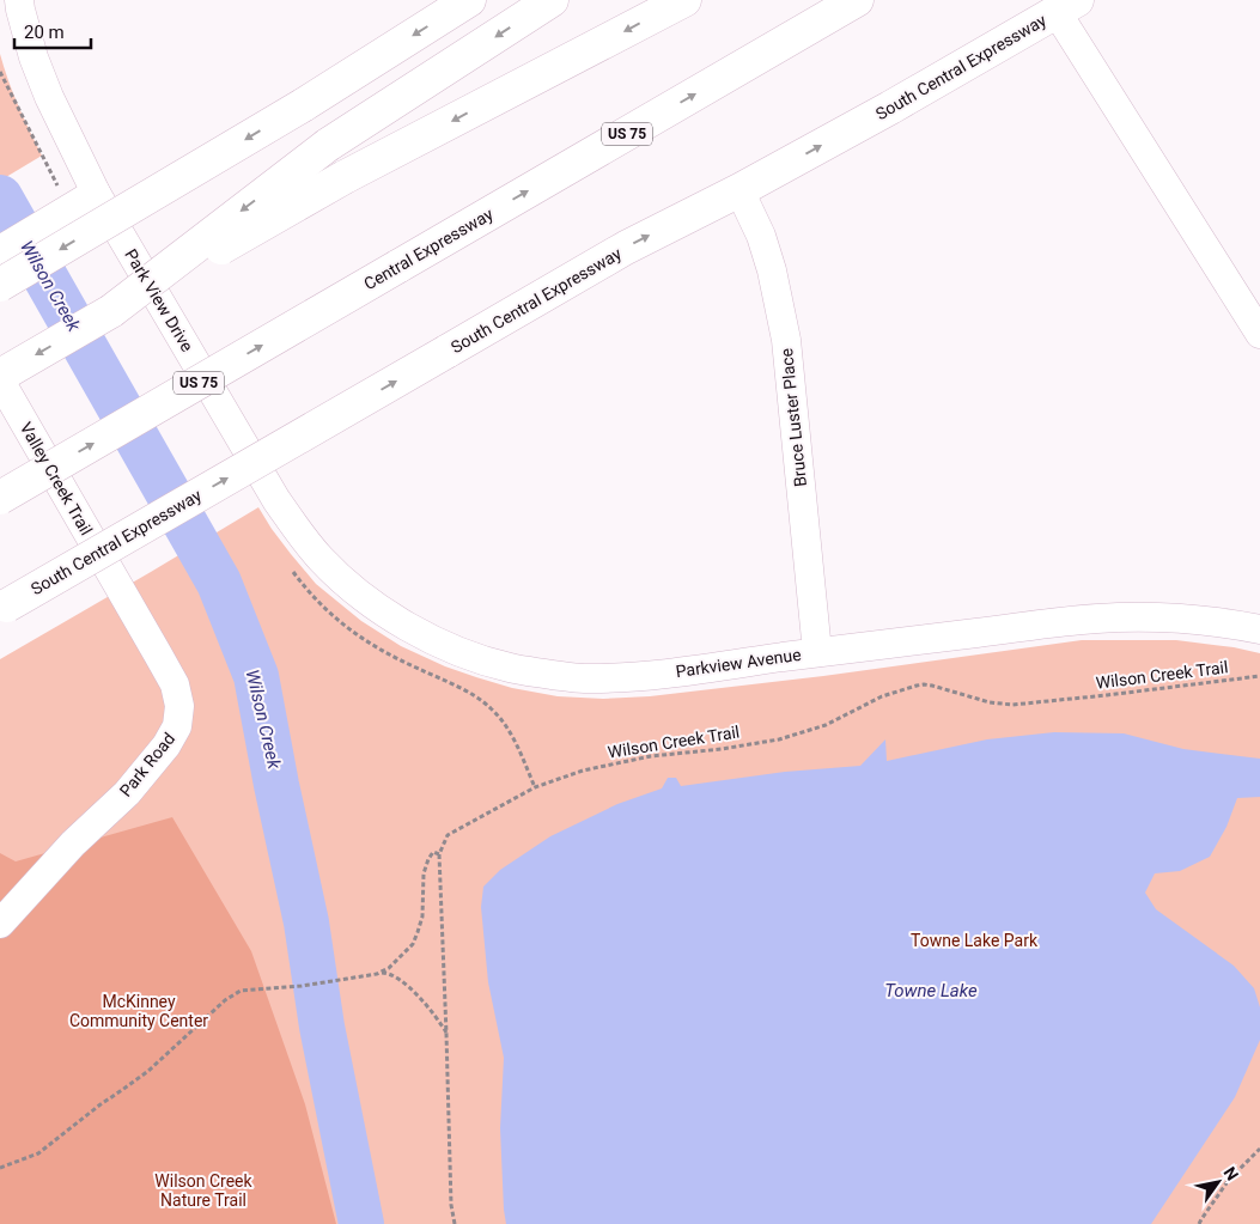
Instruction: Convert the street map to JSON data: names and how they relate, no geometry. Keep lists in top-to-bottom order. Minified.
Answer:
{"streets":{"main road":["South Central Expressway","US 75","Central Expressway"],"street":["Park View Drive","Bruce Luster Place","Valley Creek Trail","Parkview Avenue","Park Road"],"path":["Wilson Creek Trail"]},"crossings":[["South Central Expressway","Bruce Luster Place"],["Park View Drive","Parkview Avenue"],["Bruce Luster Place","Parkview Avenue"],["Valley Creek Trail","Park Road"]],"water":["Wilson Creek","Towne Lake"],"parks":["Towne Lake Park","McKinney Community Center","Wilson Creek Nature Trail"],"scale_bar":"20 m","north":"top right"}
